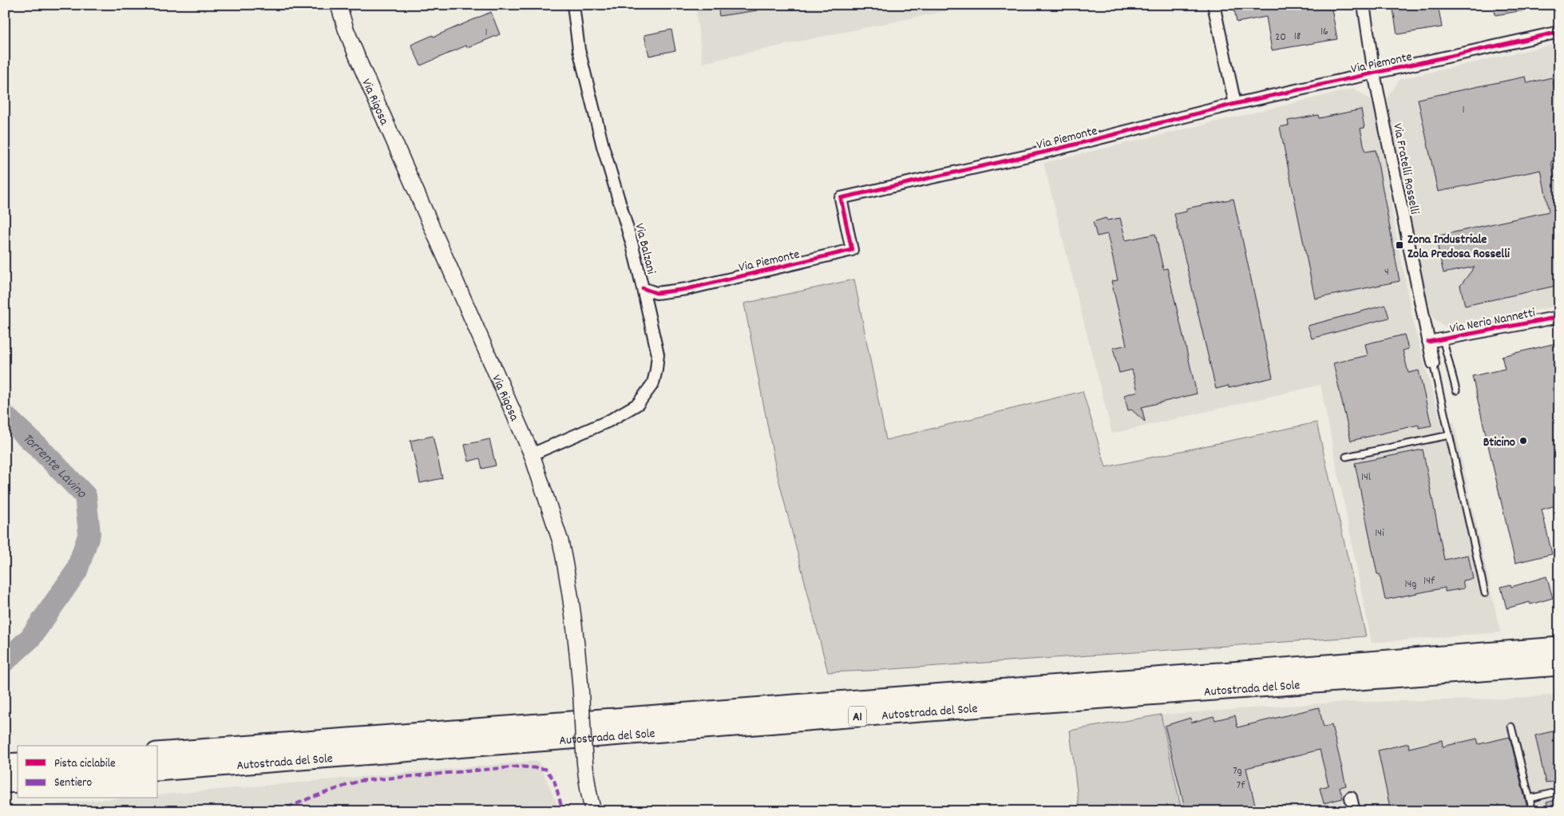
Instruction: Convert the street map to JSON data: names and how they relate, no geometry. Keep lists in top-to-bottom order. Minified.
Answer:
{"streets":{"highway":["Autostrada del Sole","A1"],"main road":["Via Rigosa"],"street":["Via Piemonte","Via Fratelli Rosselli","Via Balzani","Via Nerio Nannetti"]},"crossings":[["Via Piemonte","Via Fratelli Rosselli"],["Via Piemonte","Via Balzani"],["Via Rigosa","Via Balzani"],["Via Fratelli Rosselli","Via Nerio Nannetti"]],"water":["Torrente Lavino"],"places":{"transit":["Zona Industriale Zola Predosa Rosselli"],"other":["Bticino"]},"house_numbers":["16","1","18","20","1","4","14l","14i","14f","14g","7g","7f"],"legend":["Pista ciclabile","Sentiero"]}
